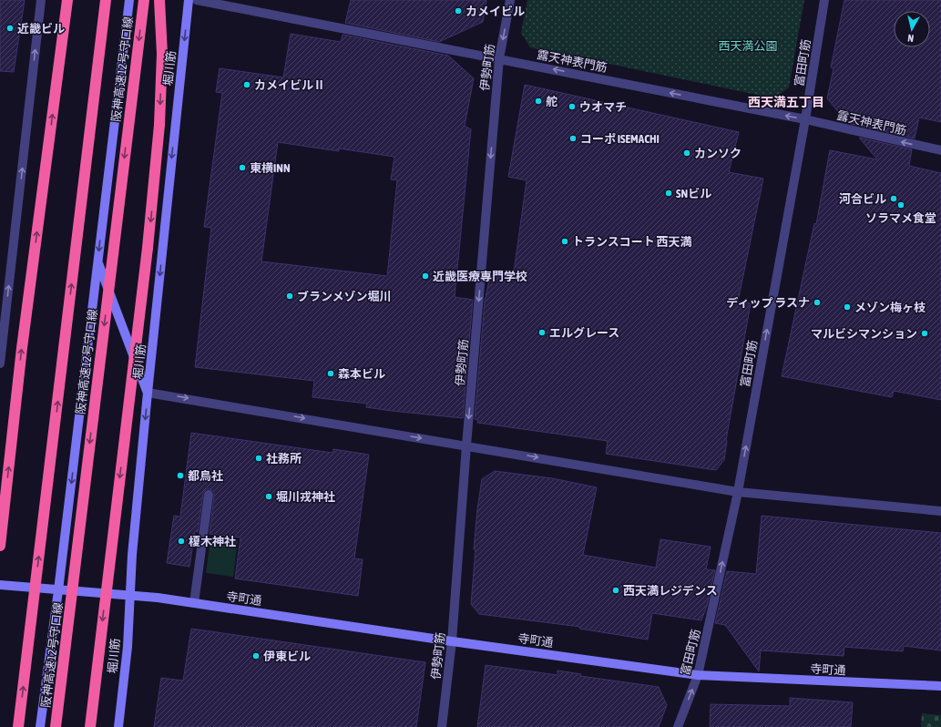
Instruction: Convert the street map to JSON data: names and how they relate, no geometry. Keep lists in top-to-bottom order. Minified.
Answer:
{"streets":{"highway":["阪神高速12号守口線"],"street":["露天神表門筋","富田町筋","伊勢町筋","堀川筋","寺町通"]},"crossings":[["露天神表門筋","富田町筋"],["露天神表門筋","伊勢町筋"],["富田町筋","寺町通"],["伊勢町筋","寺町通"],["堀川筋","寺町通"]],"one_way":["露天神表門筋","富田町筋","伊勢町筋"],"districts":["西天満五丁目"],"parks":["西天満公園"],"places":["カメイビル","近畿ビル","カメイビルⅡ","舵","ウオマチ","コーポ ISEMACHI","カンソク","東横INN","SNビル","河合ビル","ソラマメ食堂","トランスコート 西天満","近畿医療専門学校","ブランメゾン堀川","ディップ ラスナ","メゾン梅ヶ枝","エルグレース","マルビシマンション","森本ビル","社務所","都鳥社","堀川戎神社","榎木神社","西天満レジデンス","伊東ビル"],"north":"bottom"}
